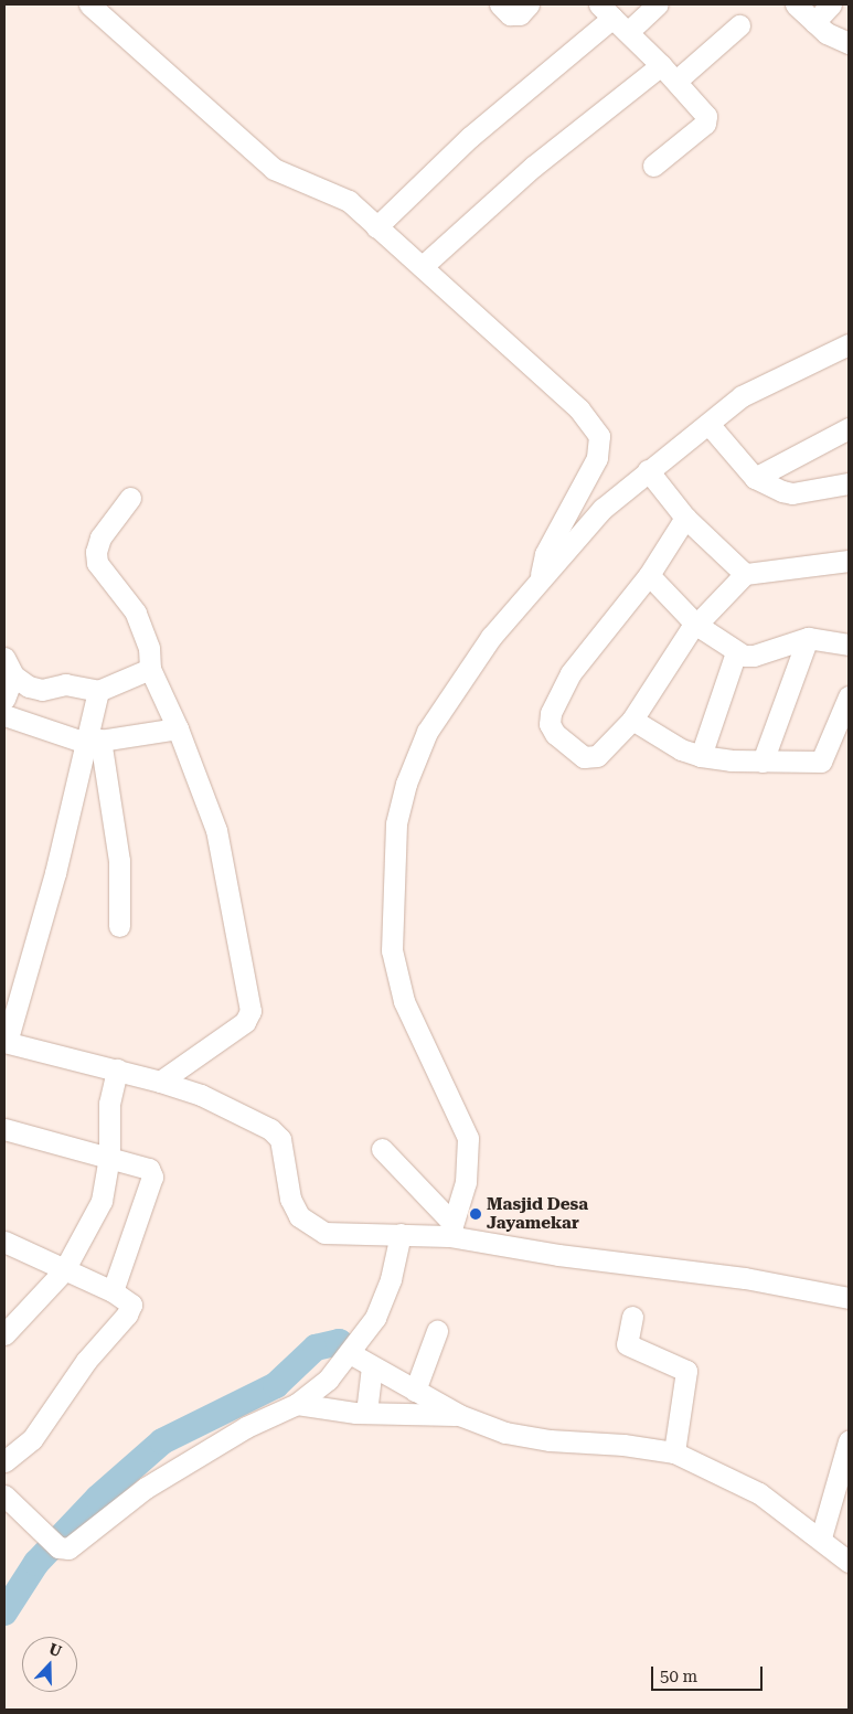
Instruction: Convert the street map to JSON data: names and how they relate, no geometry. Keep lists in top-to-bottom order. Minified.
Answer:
{"places":["Masjid Desa Jayamekar"],"scale_bar":"50 m","north":"top"}
